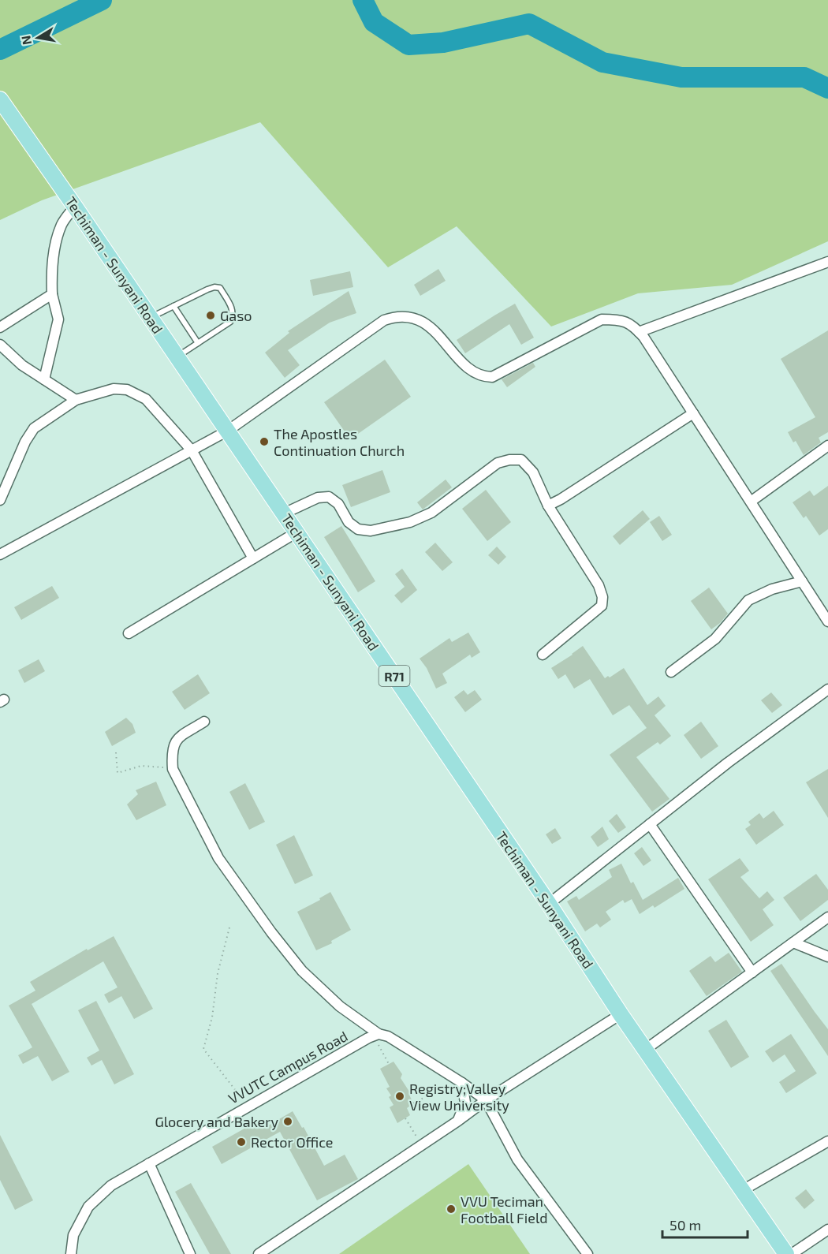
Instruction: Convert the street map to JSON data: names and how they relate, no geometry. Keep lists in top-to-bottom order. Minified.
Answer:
{"streets":{"main road":["Techiman - Sunyani Road","R71"],"street":["VVUTC Campus Road"]},"places":["Gaso","The Apostles Continuation Church","Registry;Valley View University","Glocery and Bakery","Rector Office","VVU Teciman Football Field"],"scale_bar":"50 m","north":"left"}
